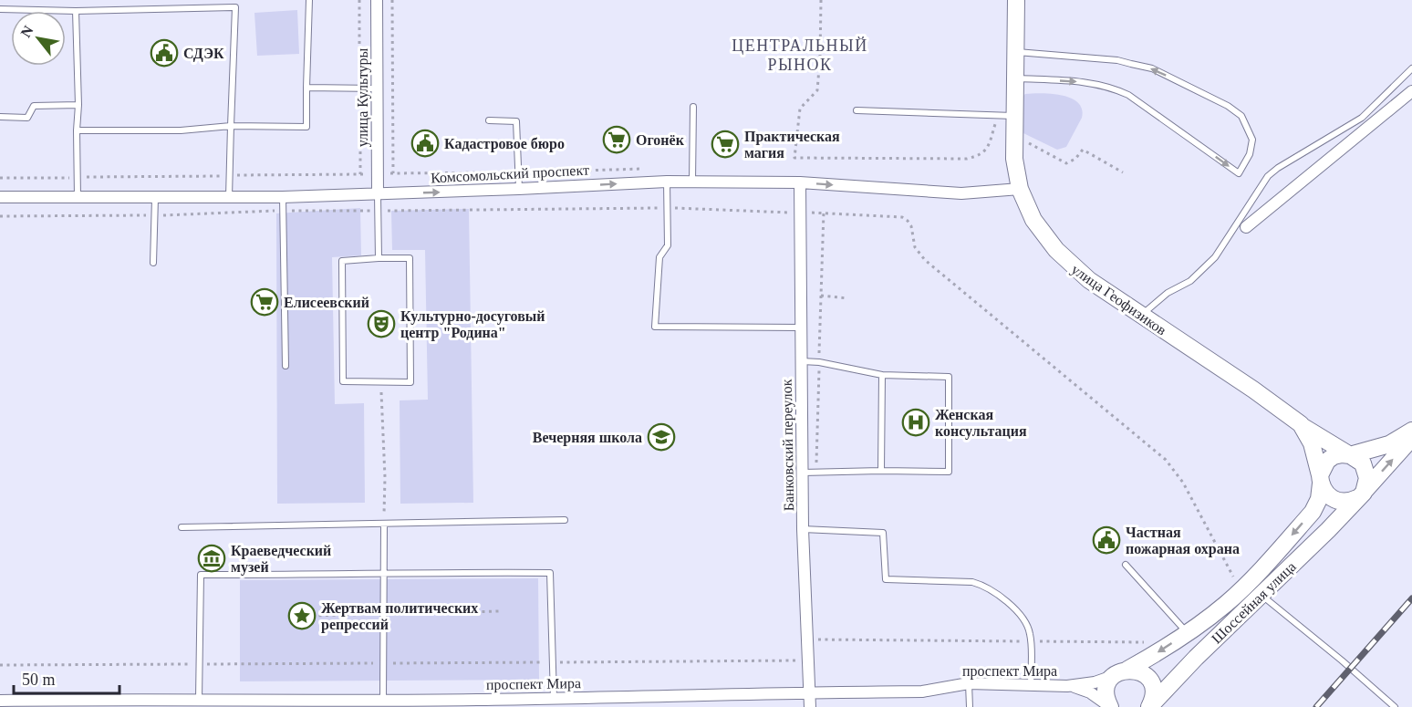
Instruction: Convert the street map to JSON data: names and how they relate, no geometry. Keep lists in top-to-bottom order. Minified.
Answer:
{"streets":{"main road":["улица Геофизиков","Шоссейная улица"],"street":["улица Культуры","Комсомольский проспект","Банковский переулок","проспект Мира"]},"crossings":[["улица Культуры","Комсомольский проспект"],["Комсомольский проспект","улица Геофизиков"],["Комсомольский проспект","Банковский переулок"],["улица Геофизиков","Шоссейная улица"],["Банковский переулок","проспект Мира"],["Шоссейная улица","проспект Мира"]],"one_way":["Комсомольский проспект"],"districts":["ЦЕНТРАЛЬНЫЙ РЫНОК"],"places":{"public building":["СДЭК","Кадастровое бюро","Частная пожарная охрана"],"supermarket":["Огонёк","Практическая магия","Елисеевский"],"theatre":["Культурно-досуговый центр \"Родина\""],"hospital":["Женская консультация"],"school or university":["Вечерняя школа"],"museum":["Краеведческий музей"],"place":["Жертвам политических репрессий"]},"scale_bar":"50 m","north":"top left"}
